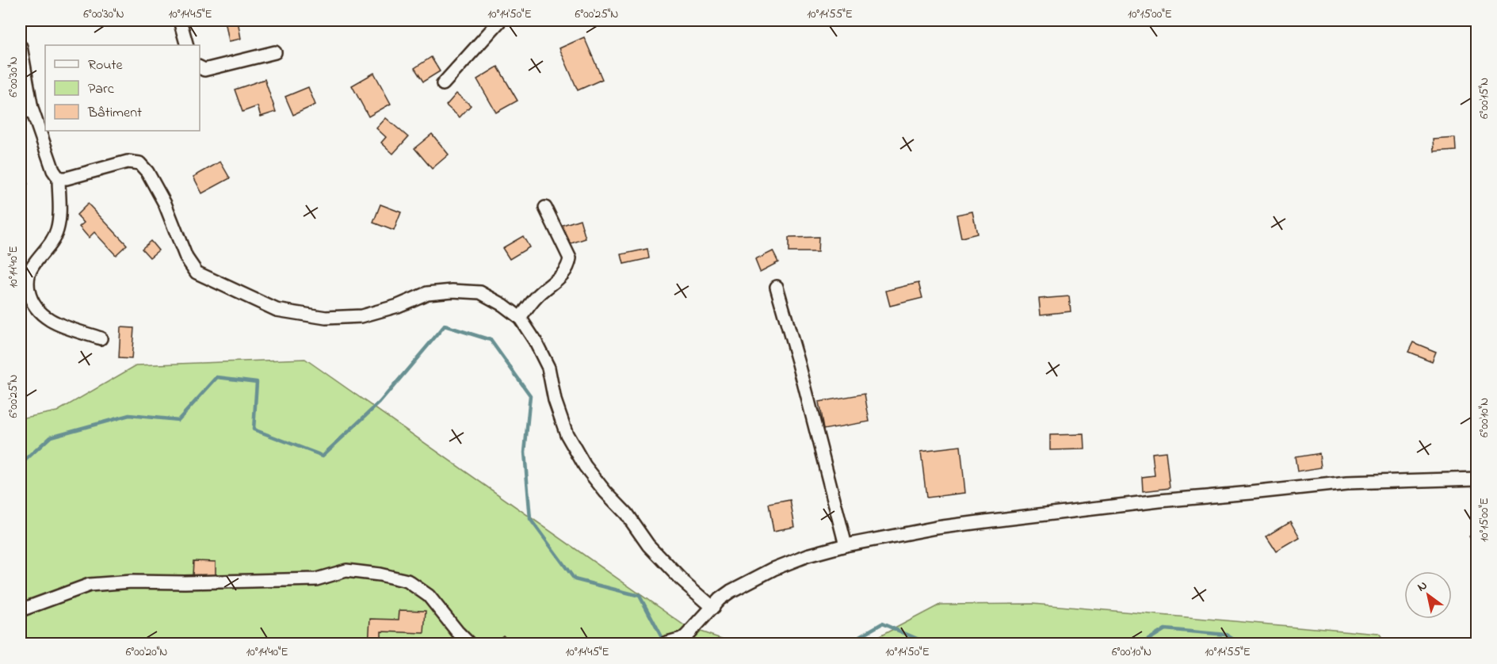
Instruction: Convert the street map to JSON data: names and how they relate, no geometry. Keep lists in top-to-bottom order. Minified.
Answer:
{"legend":["Route","Parc","Bâtiment"],"north":"top left","coordinates":["6°00'30\"N","10°14'45\"E","10°14'50\"E","6°00'25\"N","10°14'55\"E","10°15'00\"E","6°00'15\"N","10°14'40\"E","6°00'10\"N","6°00'20\"N"]}
